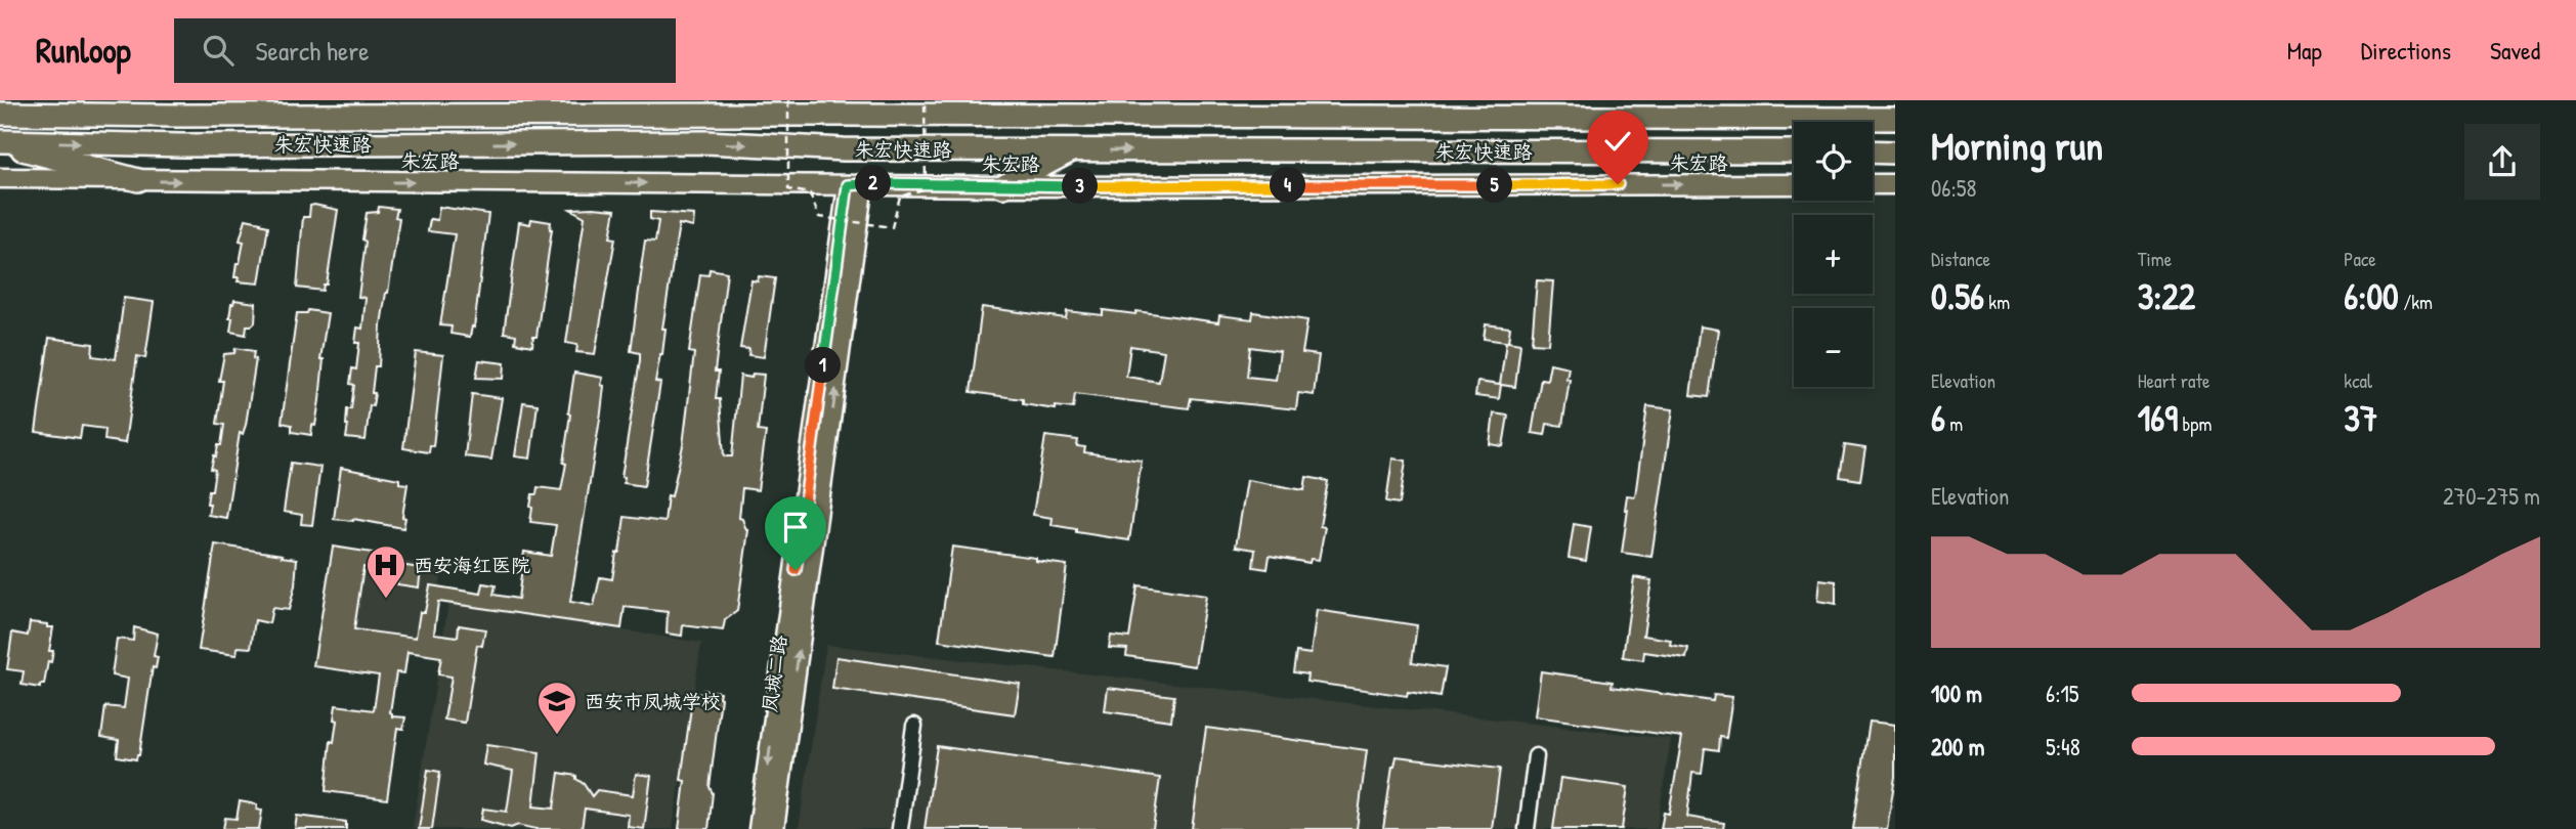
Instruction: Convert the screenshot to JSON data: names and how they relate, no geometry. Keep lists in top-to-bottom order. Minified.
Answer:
{"streets":{"highway":["朱宏快速路"],"main road":["朱宏路","凤城二路"]},"crossings":[["朱宏路","凤城二路"]],"one_way":["朱宏路"],"places":{"hospital":["西安海红医院"],"school or university":["西安市凤城学校"]},"page":{"header":"Runloop","search":"Search here","nav":["Map","Directions","Saved"],"heading":["Morning run","06:58"],"map_buttons":["+","−"],"pins":["2","4","5","3","1"],"stats":[["Distance","0.56 km"],["Time","3:22"],["Pace","6:00 /km"],["Elevation","6 m"],["Heart rate","169 bpm"],["kcal","37"]],"chart":["Elevation","270–275 m"],"list":[{"name":"100 m","note":"6:15"},{"name":"200 m","note":"5:48"}]}}
